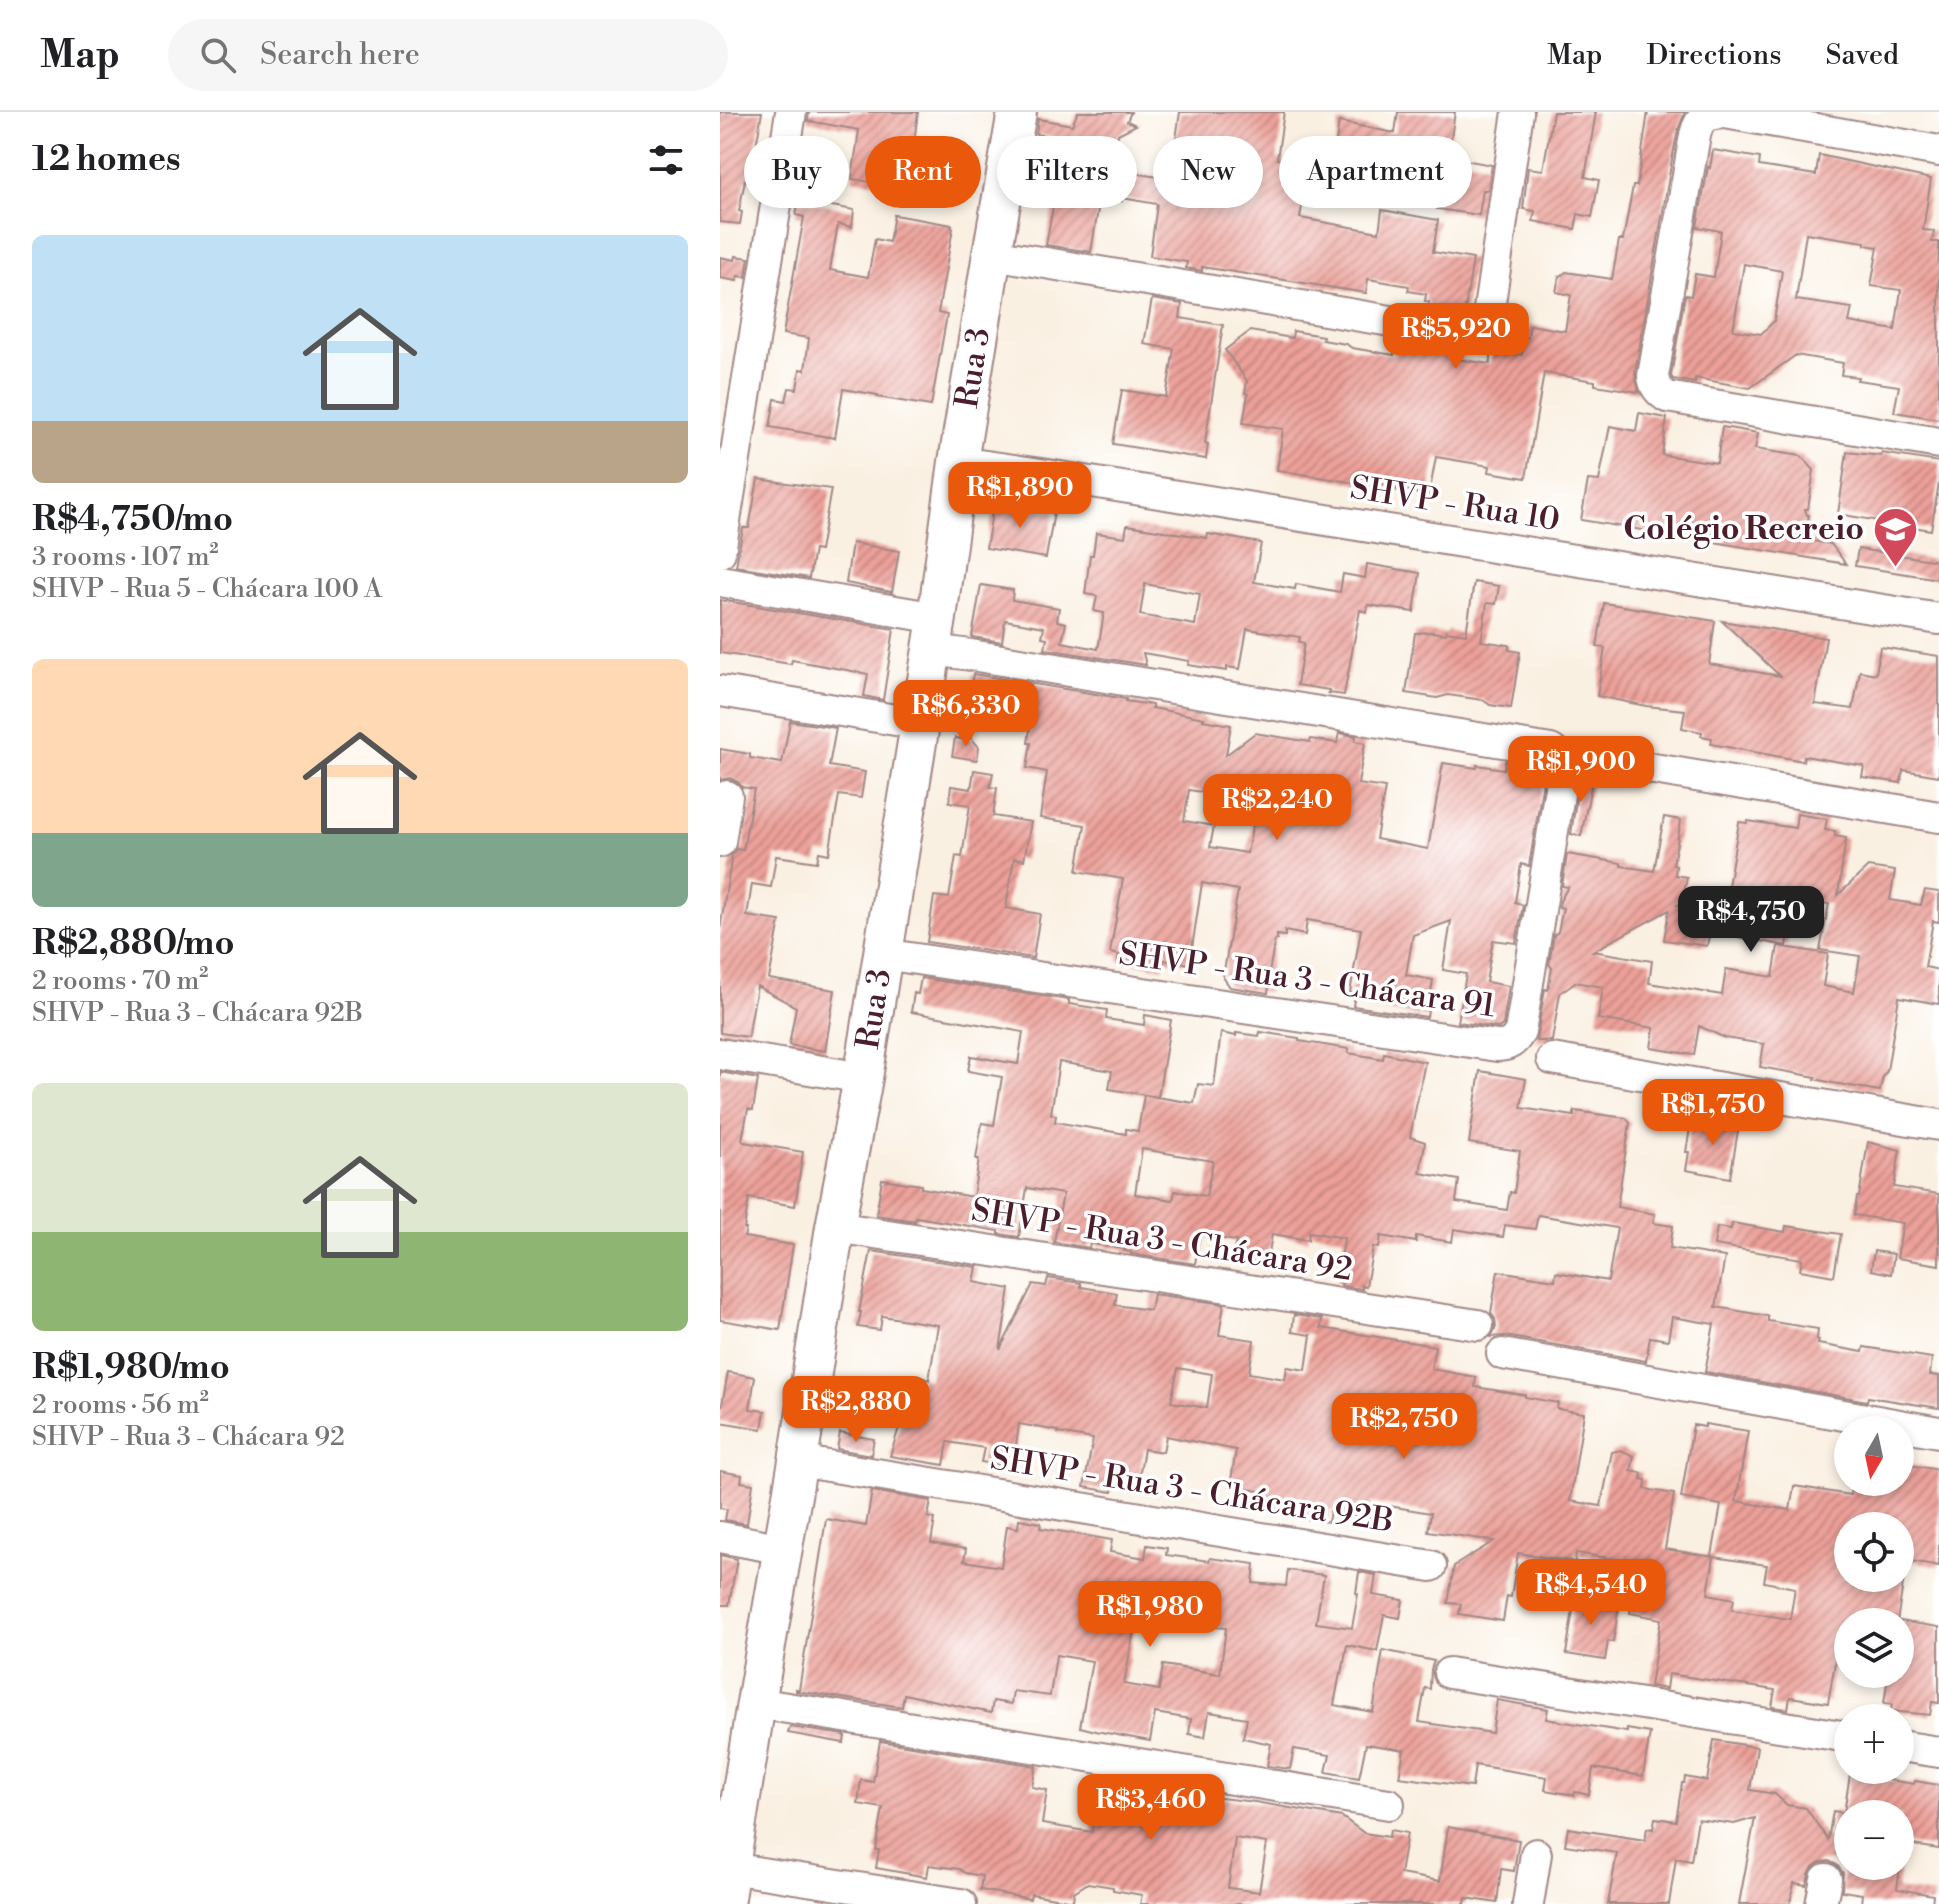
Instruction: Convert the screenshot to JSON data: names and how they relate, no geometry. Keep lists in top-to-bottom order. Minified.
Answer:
{"streets":{"main road":["Rua 3"],"street":["SHVP - Rua 10","SHVP - Rua 3 - Chácara 91","SHVP - Rua 3 - Chácara 92","SHVP - Rua 3 - Chácara 92B"]},"crossings":[["Rua 3","SHVP - Rua 10"],["Rua 3","SHVP - Rua 3 - Chácara 91"],["Rua 3","SHVP - Rua 3 - Chácara 92"],["Rua 3","SHVP - Rua 3 - Chácara 92B"]],"places":{"school or university":["Colégio Recreio"]},"north":"bottom","page":{"header":"Map","search":"Search here","nav":["Map","Directions","Saved"],"heading":"12 homes","chip":["Buy","Rent","Filters","New","Apartment"],"list":[{"name":"R$4,750/mo","note":"3 rooms · 107 m² · SHVP - Rua 5 - Chácara 100 A"},{"name":"R$2,880/mo","note":"2 rooms · 70 m² · SHVP - Rua 3 - Chácara 92B"},{"name":"R$1,980/mo","note":"2 rooms · 56 m² · SHVP - Rua 3 - Chácara 92"}],"price":["R$5,920","R$1,890","R$6,330","R$1,900","R$2,240","R$4,750","R$1,750","R$2,880","R$2,750","R$4,540","R$1,980","R$3,460"],"map_buttons":["+","−"]}}
